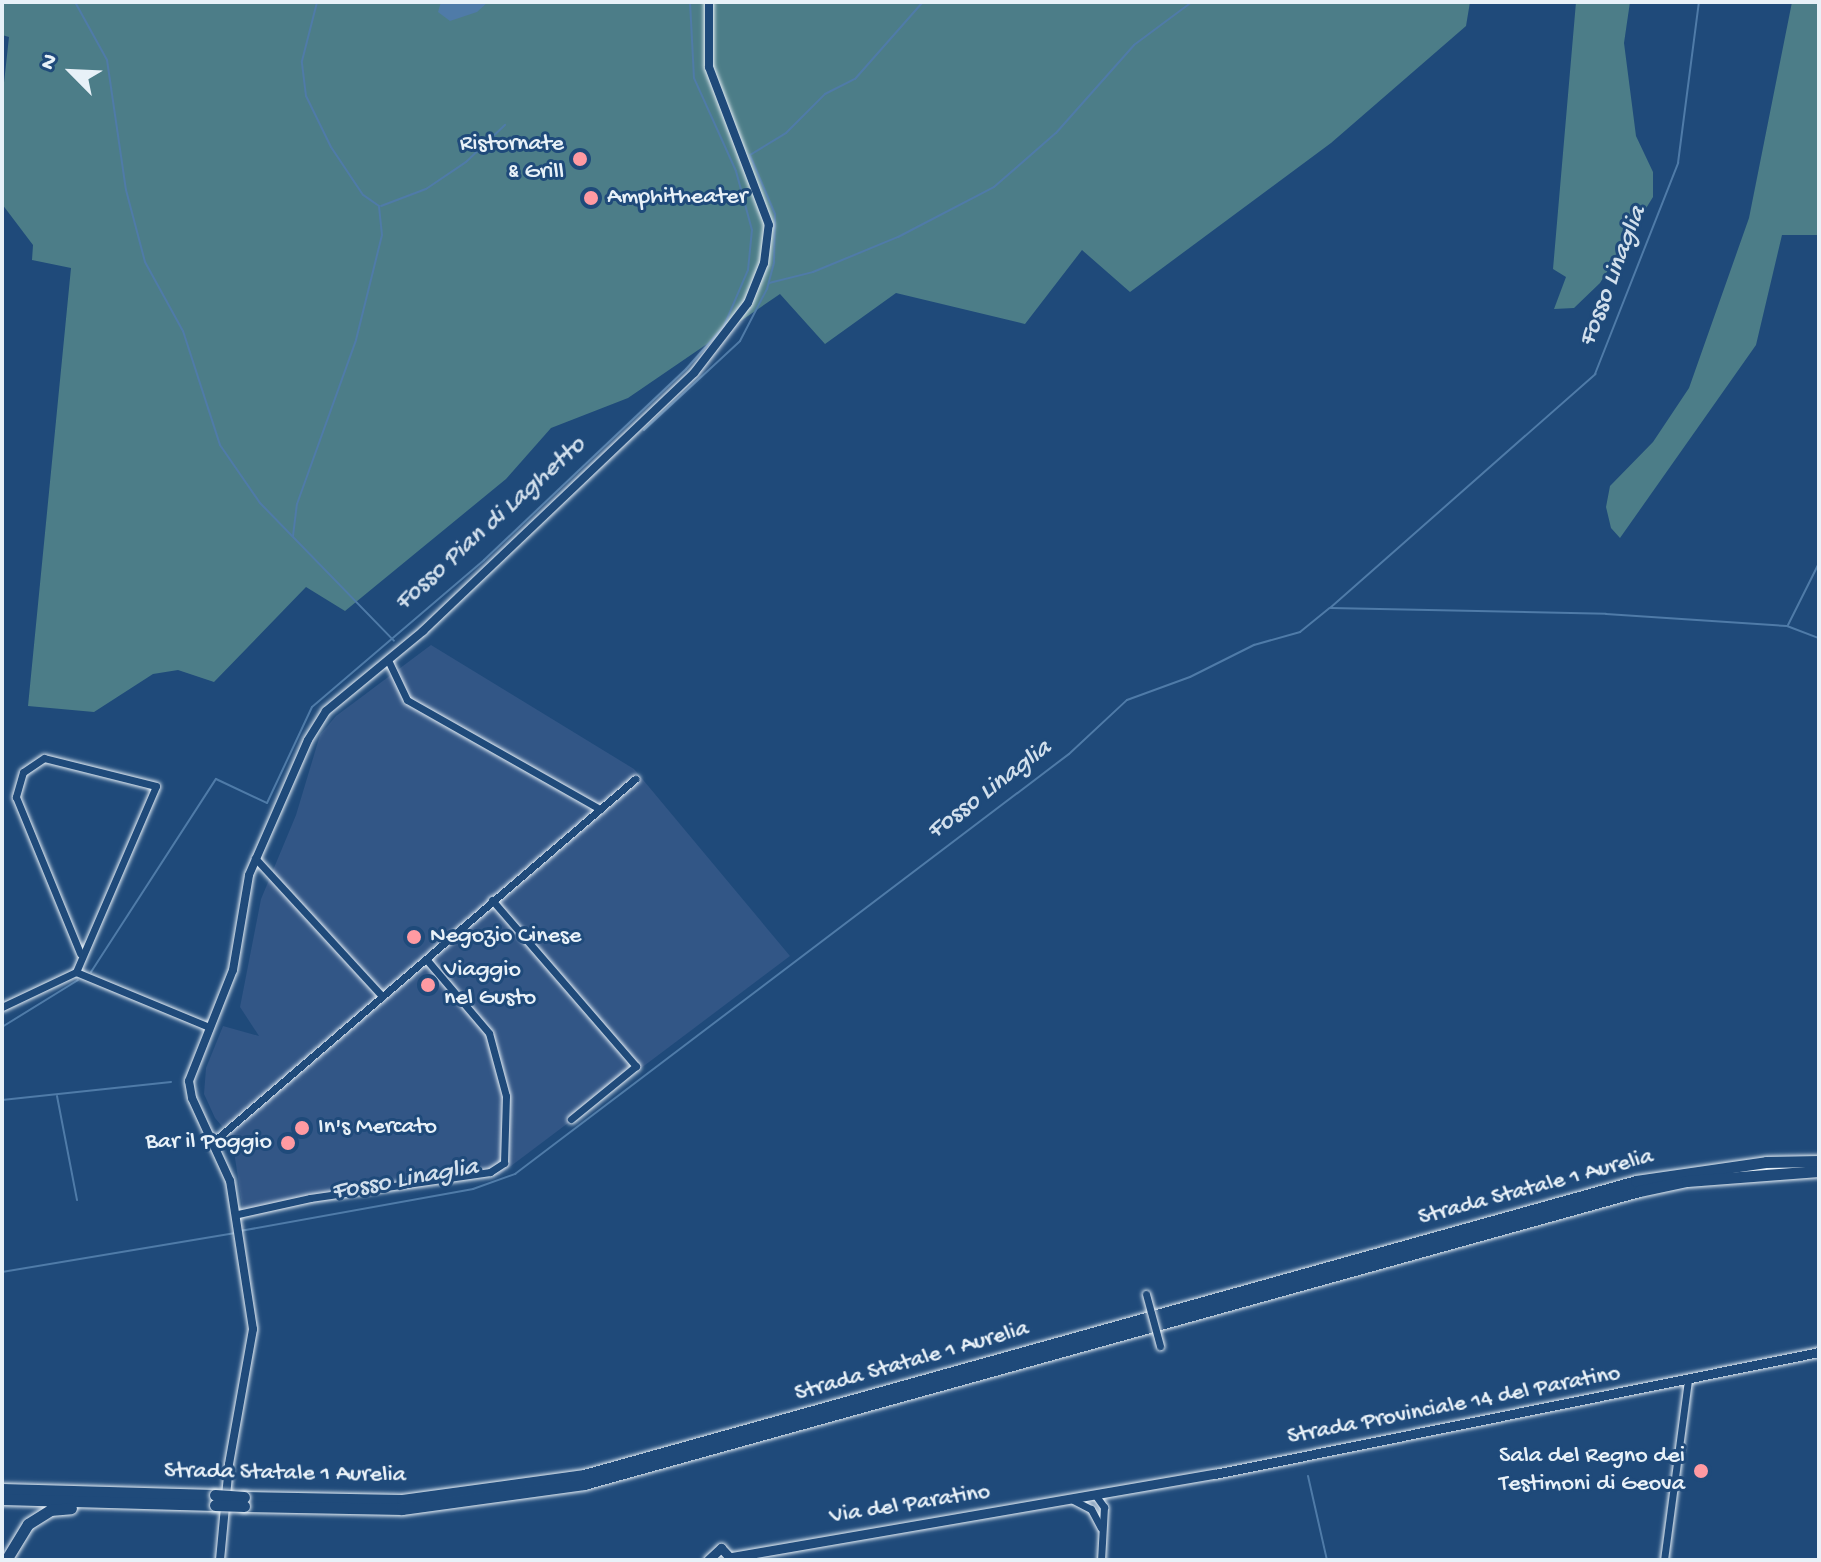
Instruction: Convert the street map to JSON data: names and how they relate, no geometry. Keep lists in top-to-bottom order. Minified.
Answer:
{"streets":{"highway":["Strada Statale 1 Aurelia"],"main road":["Strada Provinciale 14 del Paratino","Via del Paratino"]},"crossings":[["Strada Provinciale 14 del Paratino","Via del Paratino"]],"water":["Fosso Linaglia","Fosso Pian di Laghetto"],"places":["Ristornate & Grill","Amphitheater","Negozio Cinese","Viaggio nel Gusto","In's Mercato","Bar il Poggio","Sala del Regno dei Testimoni di Geova"],"north":"top left"}
